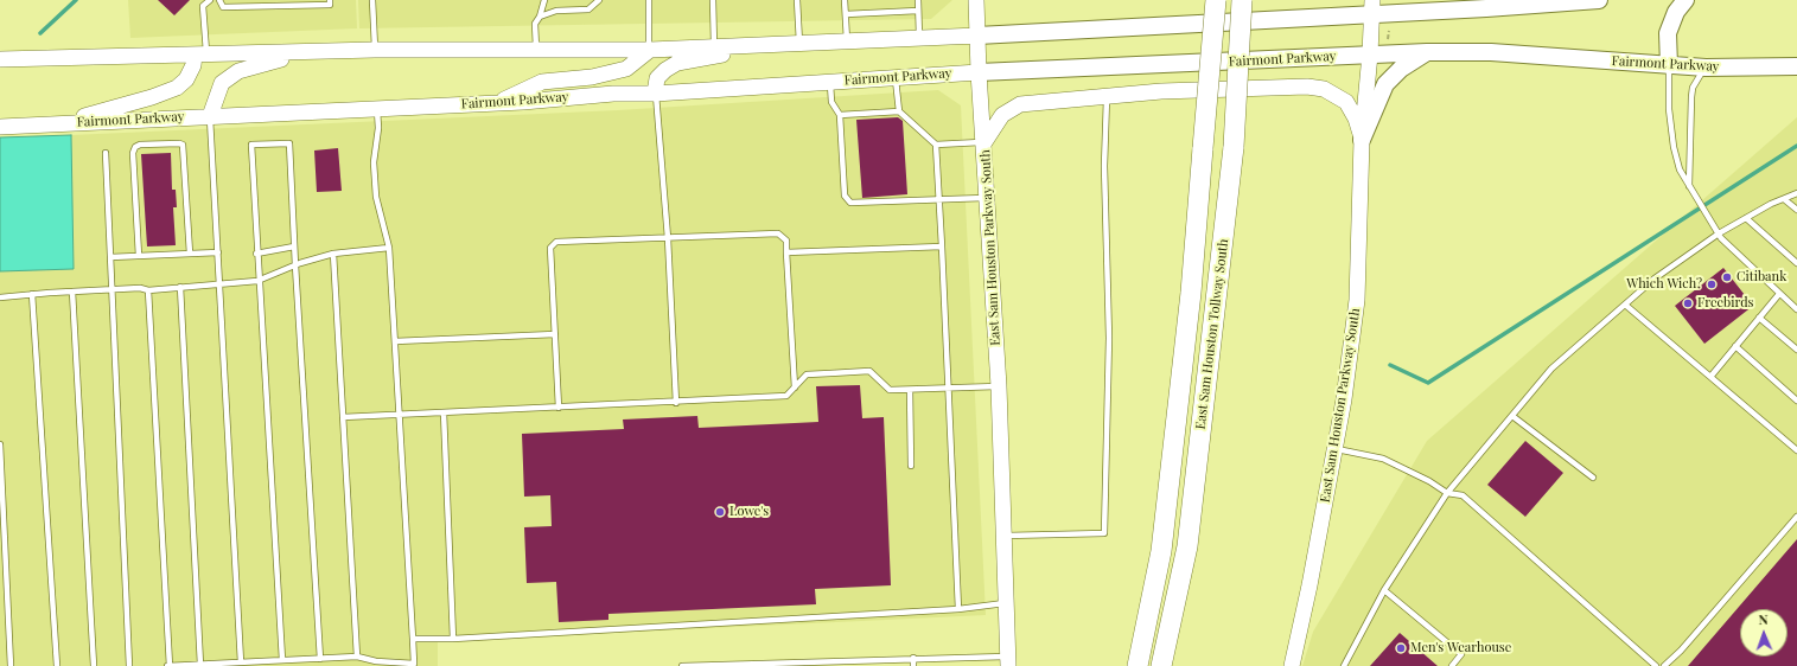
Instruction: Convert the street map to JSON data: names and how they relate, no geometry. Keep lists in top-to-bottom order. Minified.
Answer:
{"streets":{"highway":["East Sam Houston Tollway South"],"main road":["Fairmont Parkway","East Sam Houston Parkway South"]},"crossings":[["Fairmont Parkway","East Sam Houston Parkway South"]],"places":["Citibank","Which Wich?","Freebirds","Lowe's","Men's Wearhouse"],"north":"top"}
